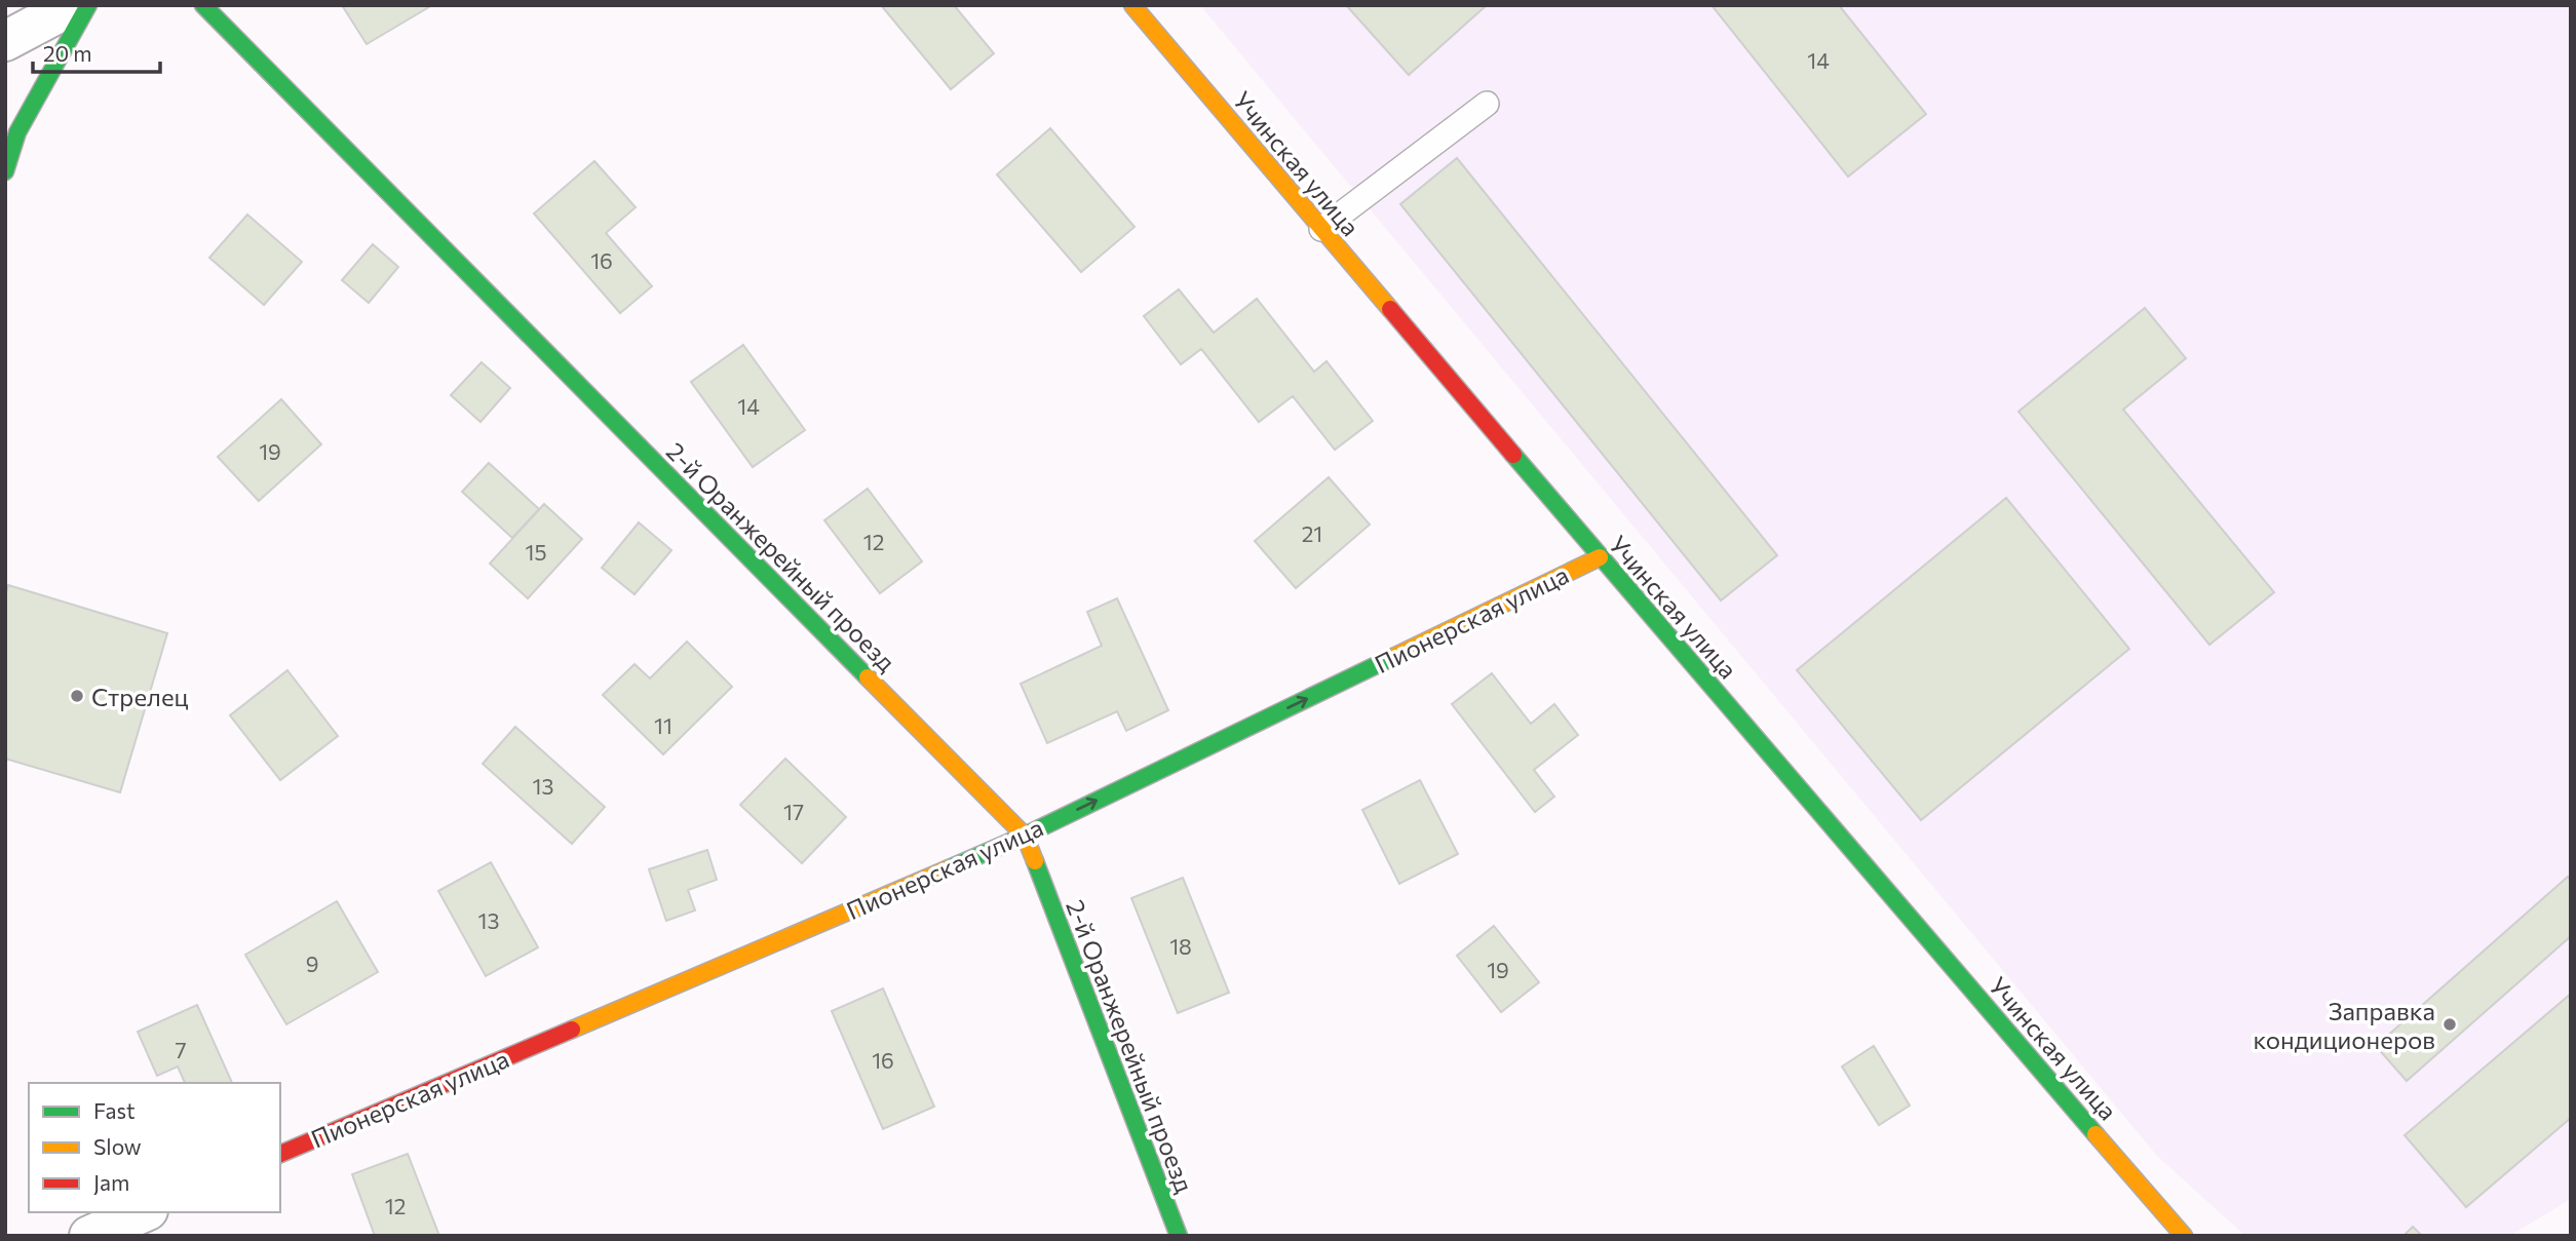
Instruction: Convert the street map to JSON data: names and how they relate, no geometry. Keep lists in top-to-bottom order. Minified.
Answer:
{"streets":{"street":["Учинская улица","2-й Оранжерейный проезд","Пионерская улица"]},"crossings":[["Учинская улица","Пионерская улица"],["2-й Оранжерейный проезд","Пионерская улица"]],"one_way":["Пионерская улица"],"places":["Стрелец","Заправка кондиционеров"],"house_numbers":["14","16","14","19","21","12","15","11","13","17","13","18","9","19","7","16","12"],"legend":["Fast","Slow","Jam"],"scale_bar":"20 m"}
